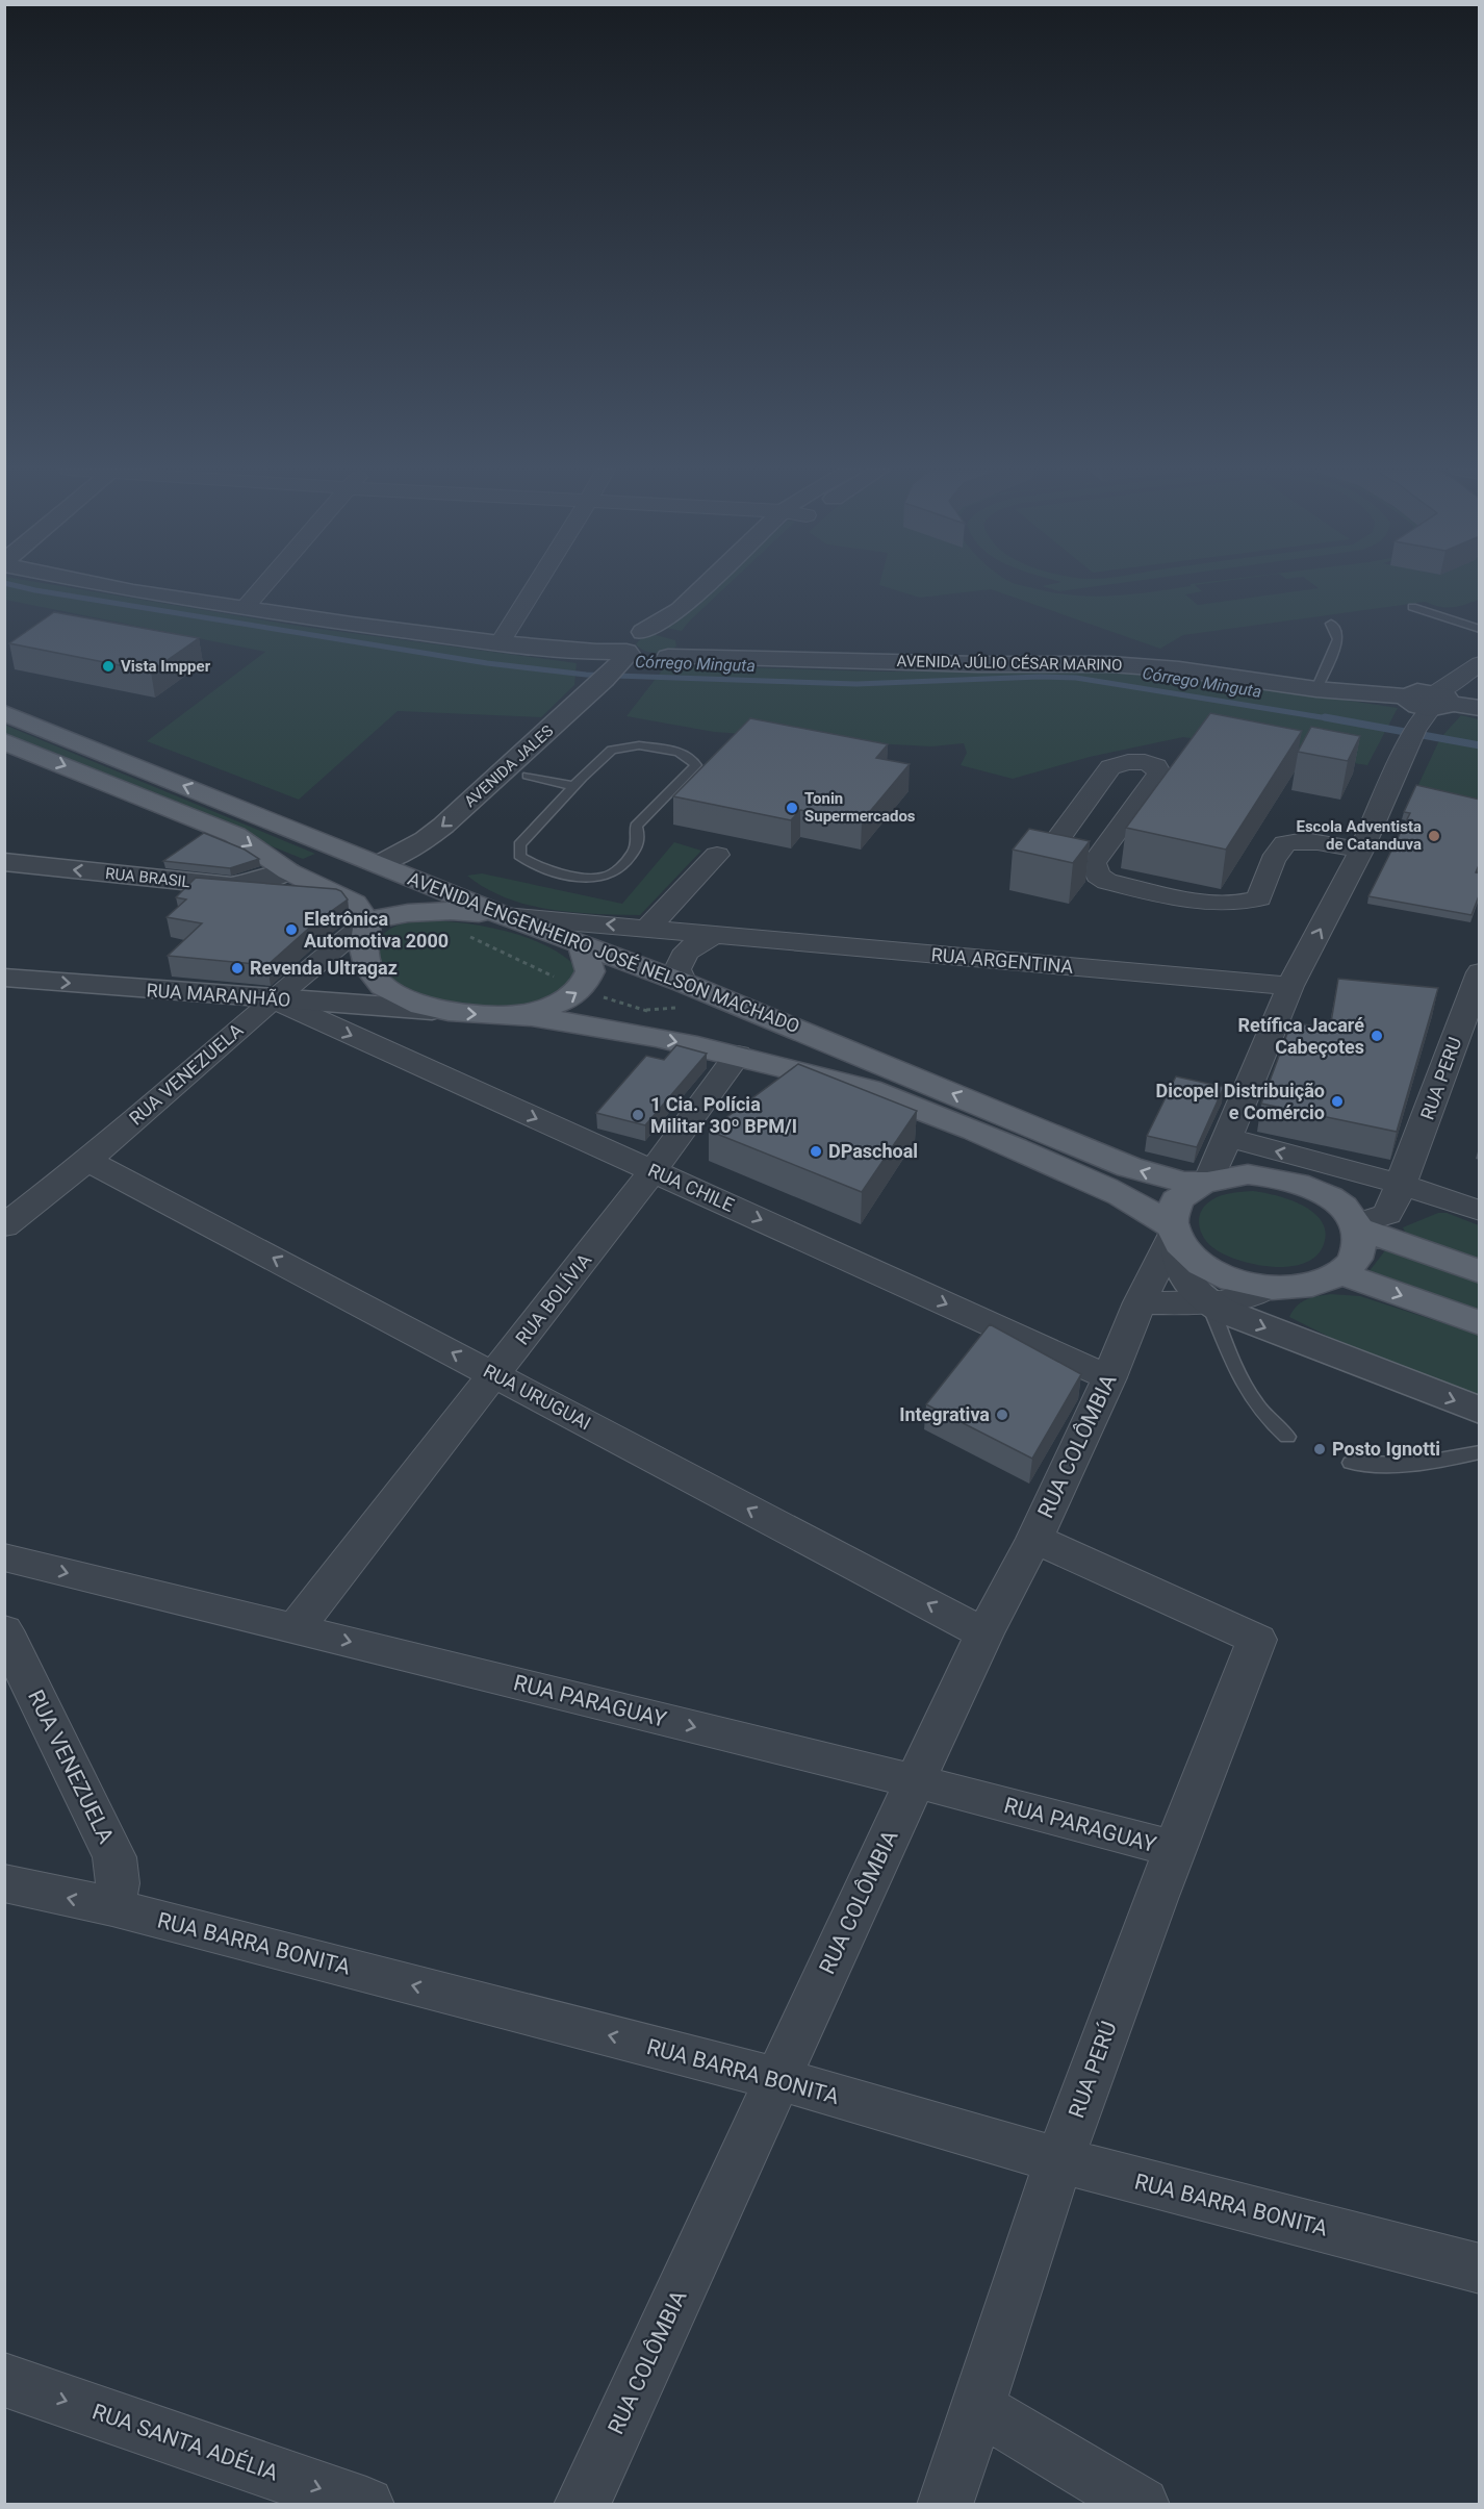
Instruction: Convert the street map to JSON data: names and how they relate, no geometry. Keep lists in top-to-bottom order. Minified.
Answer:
{"streets":{"main road":["AVENIDA ENGENHEIRO JOSÉ NELSON MACHADO"],"street":["AVENIDA JÚLIO CÉSAR MARINO","AVENIDA JALES","RUA BRASIL","RUA ARGENTINA","RUA MARANHÃO","RUA VENEZUELA","RUA PERU","RUA CHILE","RUA BOLÍVIA","RUA URUGUAI","RUA COLÔMBIA","RUA PARAGUAY","RUA BARRA BONITA","RUA PERÚ","RUA SANTA ADÉLIA"]},"crossings":[["AVENIDA JÚLIO CÉSAR MARINO","AVENIDA JALES"],["AVENIDA JALES","AVENIDA ENGENHEIRO JOSÉ NELSON MACHADO"],["AVENIDA ENGENHEIRO JOSÉ NELSON MACHADO","RUA ARGENTINA"],["AVENIDA ENGENHEIRO JOSÉ NELSON MACHADO","RUA PERU"],["AVENIDA ENGENHEIRO JOSÉ NELSON MACHADO","RUA COLÔMBIA"],["RUA MARANHÃO","RUA VENEZUELA"],["RUA MARANHÃO","RUA CHILE"],["RUA VENEZUELA","RUA CHILE"],["RUA VENEZUELA","RUA URUGUAI"],["RUA VENEZUELA","RUA BARRA BONITA"],["RUA PERU","RUA COLÔMBIA"],["RUA CHILE","RUA BOLÍVIA"],["RUA CHILE","RUA COLÔMBIA"],["RUA BOLÍVIA","RUA URUGUAI"],["RUA BOLÍVIA","RUA PARAGUAY"],["RUA URUGUAI","RUA COLÔMBIA"],["RUA COLÔMBIA","RUA PARAGUAY"],["RUA COLÔMBIA","RUA BARRA BONITA"],["RUA COLÔMBIA","RUA PERÚ"],["RUA PARAGUAY","RUA PERÚ"],["RUA BARRA BONITA","RUA PERÚ"]],"one_way":["RUA BRASIL","RUA MARANHÃO","RUA CHILE","RUA URUGUAI","RUA PARAGUAY","RUA BARRA BONITA","RUA SANTA ADÉLIA"],"water":["Córrego Minguta"],"places":["Vista Impper","Tonin Supermercados","Escola Adventista de Catanduva","Eletrônica Automotiva 2000","Revenda Ultragaz","Retífica Jacaré Cabeçotes","Dicopel Distribuição e Comércio","1 Cia. Polícia Militar 30º BPM/I","DPaschoal","Integrativa","Posto Ignotti"]}
